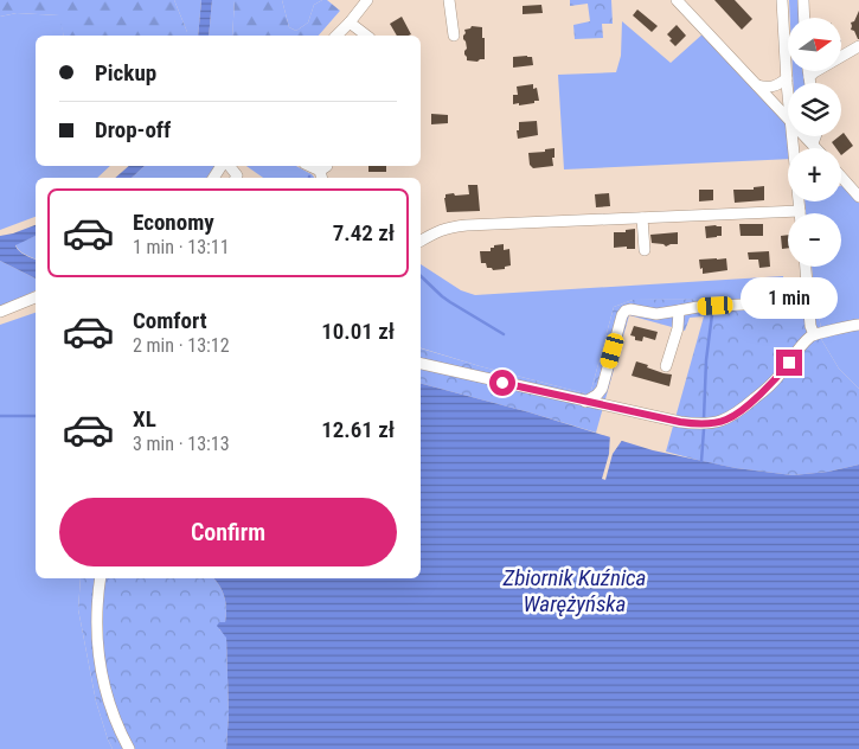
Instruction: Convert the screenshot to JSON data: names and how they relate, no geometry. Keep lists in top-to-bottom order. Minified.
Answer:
{"water":["Zbiornik Kuźnica Warężyńska"],"north":"right","page":{"map_buttons":["+","−"],"banner":["Pickup","Drop-off"],"list":[{"name":"Economy","note":"1 min · 13:11","value":"7.42 zł"},{"name":"Comfort","note":"2 min · 13:12","value":"10.01 zł"},{"name":"XL","note":"3 min · 13:13","value":"12.61 zł"}],"bubble":"1 min","buttons":"Confirm"}}
